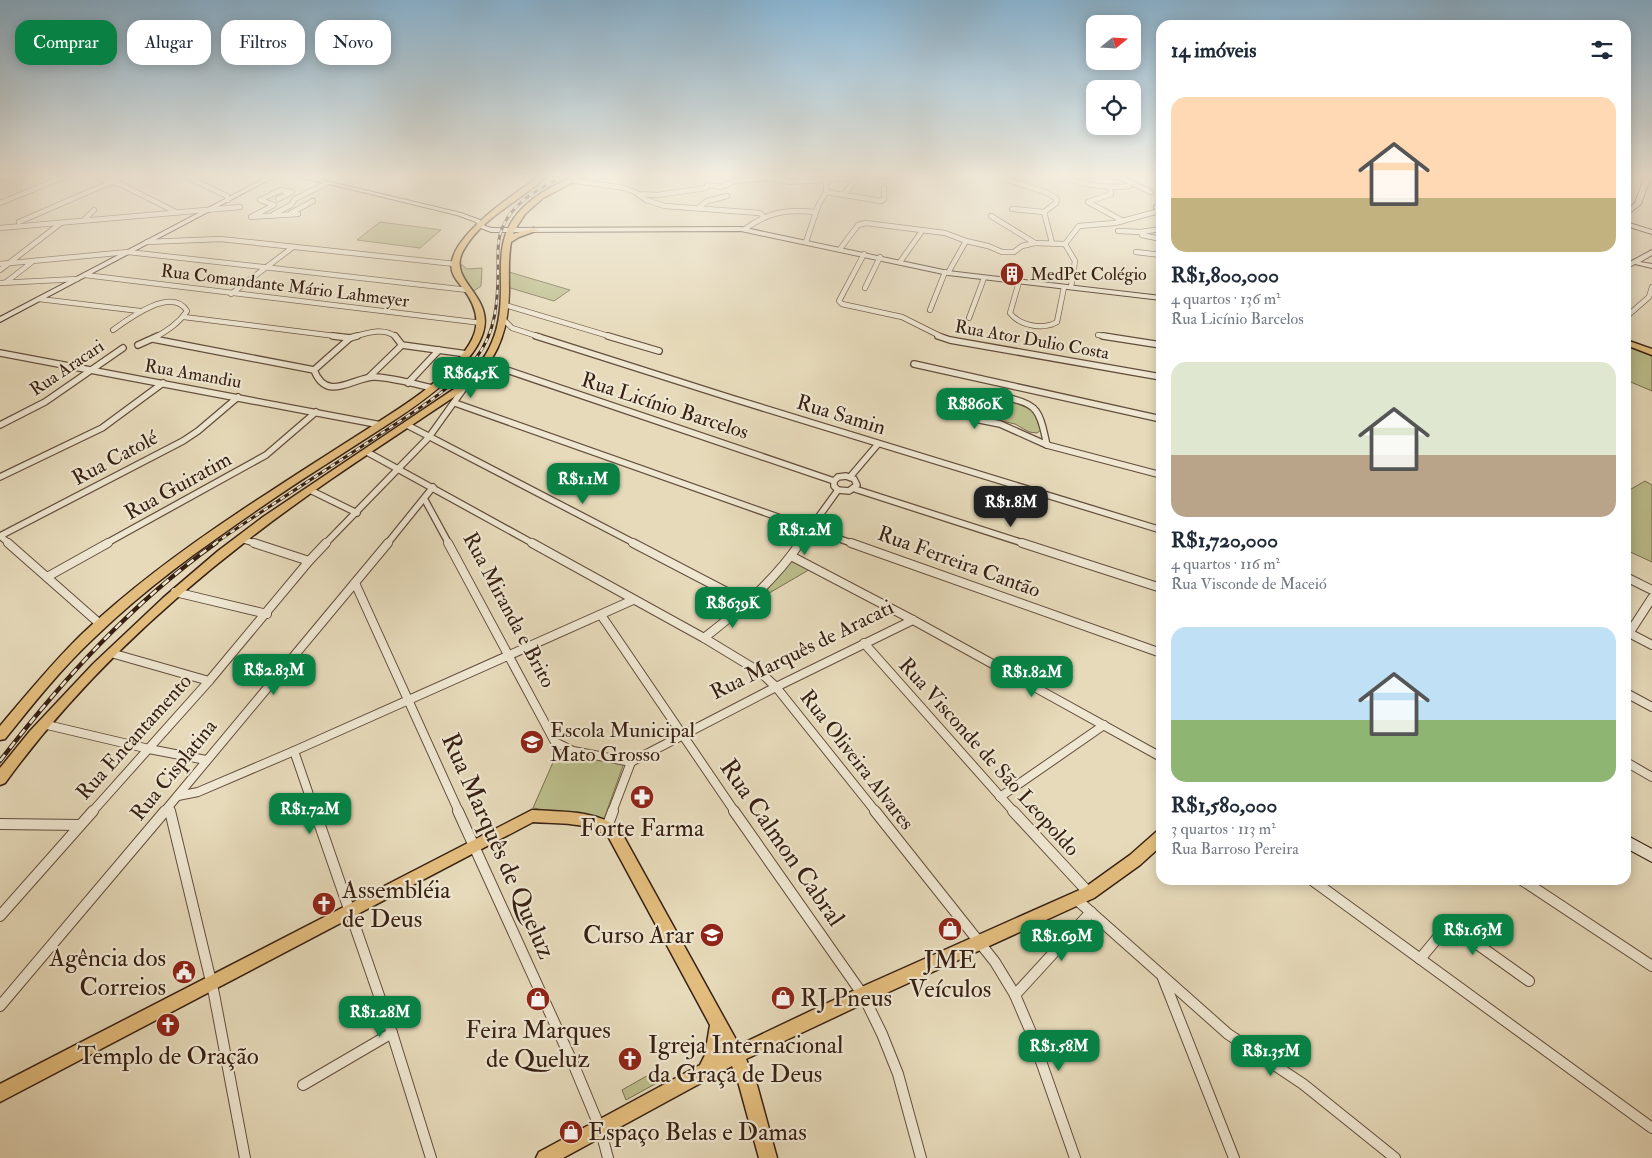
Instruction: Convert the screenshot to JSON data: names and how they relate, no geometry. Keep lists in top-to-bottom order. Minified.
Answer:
{"streets":{"street":["Rua Comandante Mário Lahmeyer","Rua Ator Dulio Costa","Rua Aracari","Rua Amandiu","Rua Licínio Barcelos","Rua Samin","Rua Catolé","Rua Guiratim","Rua Ferreira Cantão","Rua Miranda e Brito","Rua Marquês de Aracati","Rua Encantamento","Rua Visconde de São Leopoldo","Rua Oliveira Alvares","Rua Cisplatina","Rua Calmon Cabral","Rua Marquês de Queluz"]},"crossings":[["Rua Aracari","Rua Amandiu"],["Rua Amandiu","Rua Catolé"],["Rua Amandiu","Rua Guiratim"],["Rua Ferreira Cantão","Rua Encantamento"],["Rua Miranda e Brito","Rua Marquês de Aracati"],["Rua Miranda e Brito","Rua Cisplatina"],["Rua Marquês de Aracati","Rua Visconde de São Leopoldo"],["Rua Marquês de Aracati","Rua Oliveira Alvares"],["Rua Marquês de Aracati","Rua Calmon Cabral"],["Rua Encantamento","Rua Oliveira Alvares"],["Rua Oliveira Alvares","Rua Cisplatina"],["Rua Cisplatina","Rua Marquês de Queluz"]],"places":{"building":["MedPet Colégio"],"school or university":["Escola Municipal Mato Grosso","Curso Arar"],"pharmacy":["Forte Farma"],"church":["Assembléia de Deus","Templo de Oração","Igreja Internacional da Graça de Deus"],"shop":["JME Veículos","RJ Pneus","Feira Marques de Queluz","Espaço Belas e Damas"],"public building":["Agência dos Correios"]},"north":"right","page":{"chip":["Comprar","Alugar","Filtros","Novo"],"heading":"14 imóveis","list":[{"name":"R$1,800,000","note":"4 quartos · 136 m² · Rua Licínio Barcelos"},{"name":"R$1,720,000","note":"4 quartos · 116 m² · Rua Visconde de Maceió"},{"name":"R$1,580,000","note":"3 quartos · 113 m² · Rua Barroso Pereira"}],"price":["R$645K","R$860K","R$1.1M","R$1.8M","R$1.2M","R$639K","R$2.83M","R$1.82M","R$1.72M","R$1.63M","R$1.69M","R$1.28M","R$1.58M","R$1.35M"]}}
